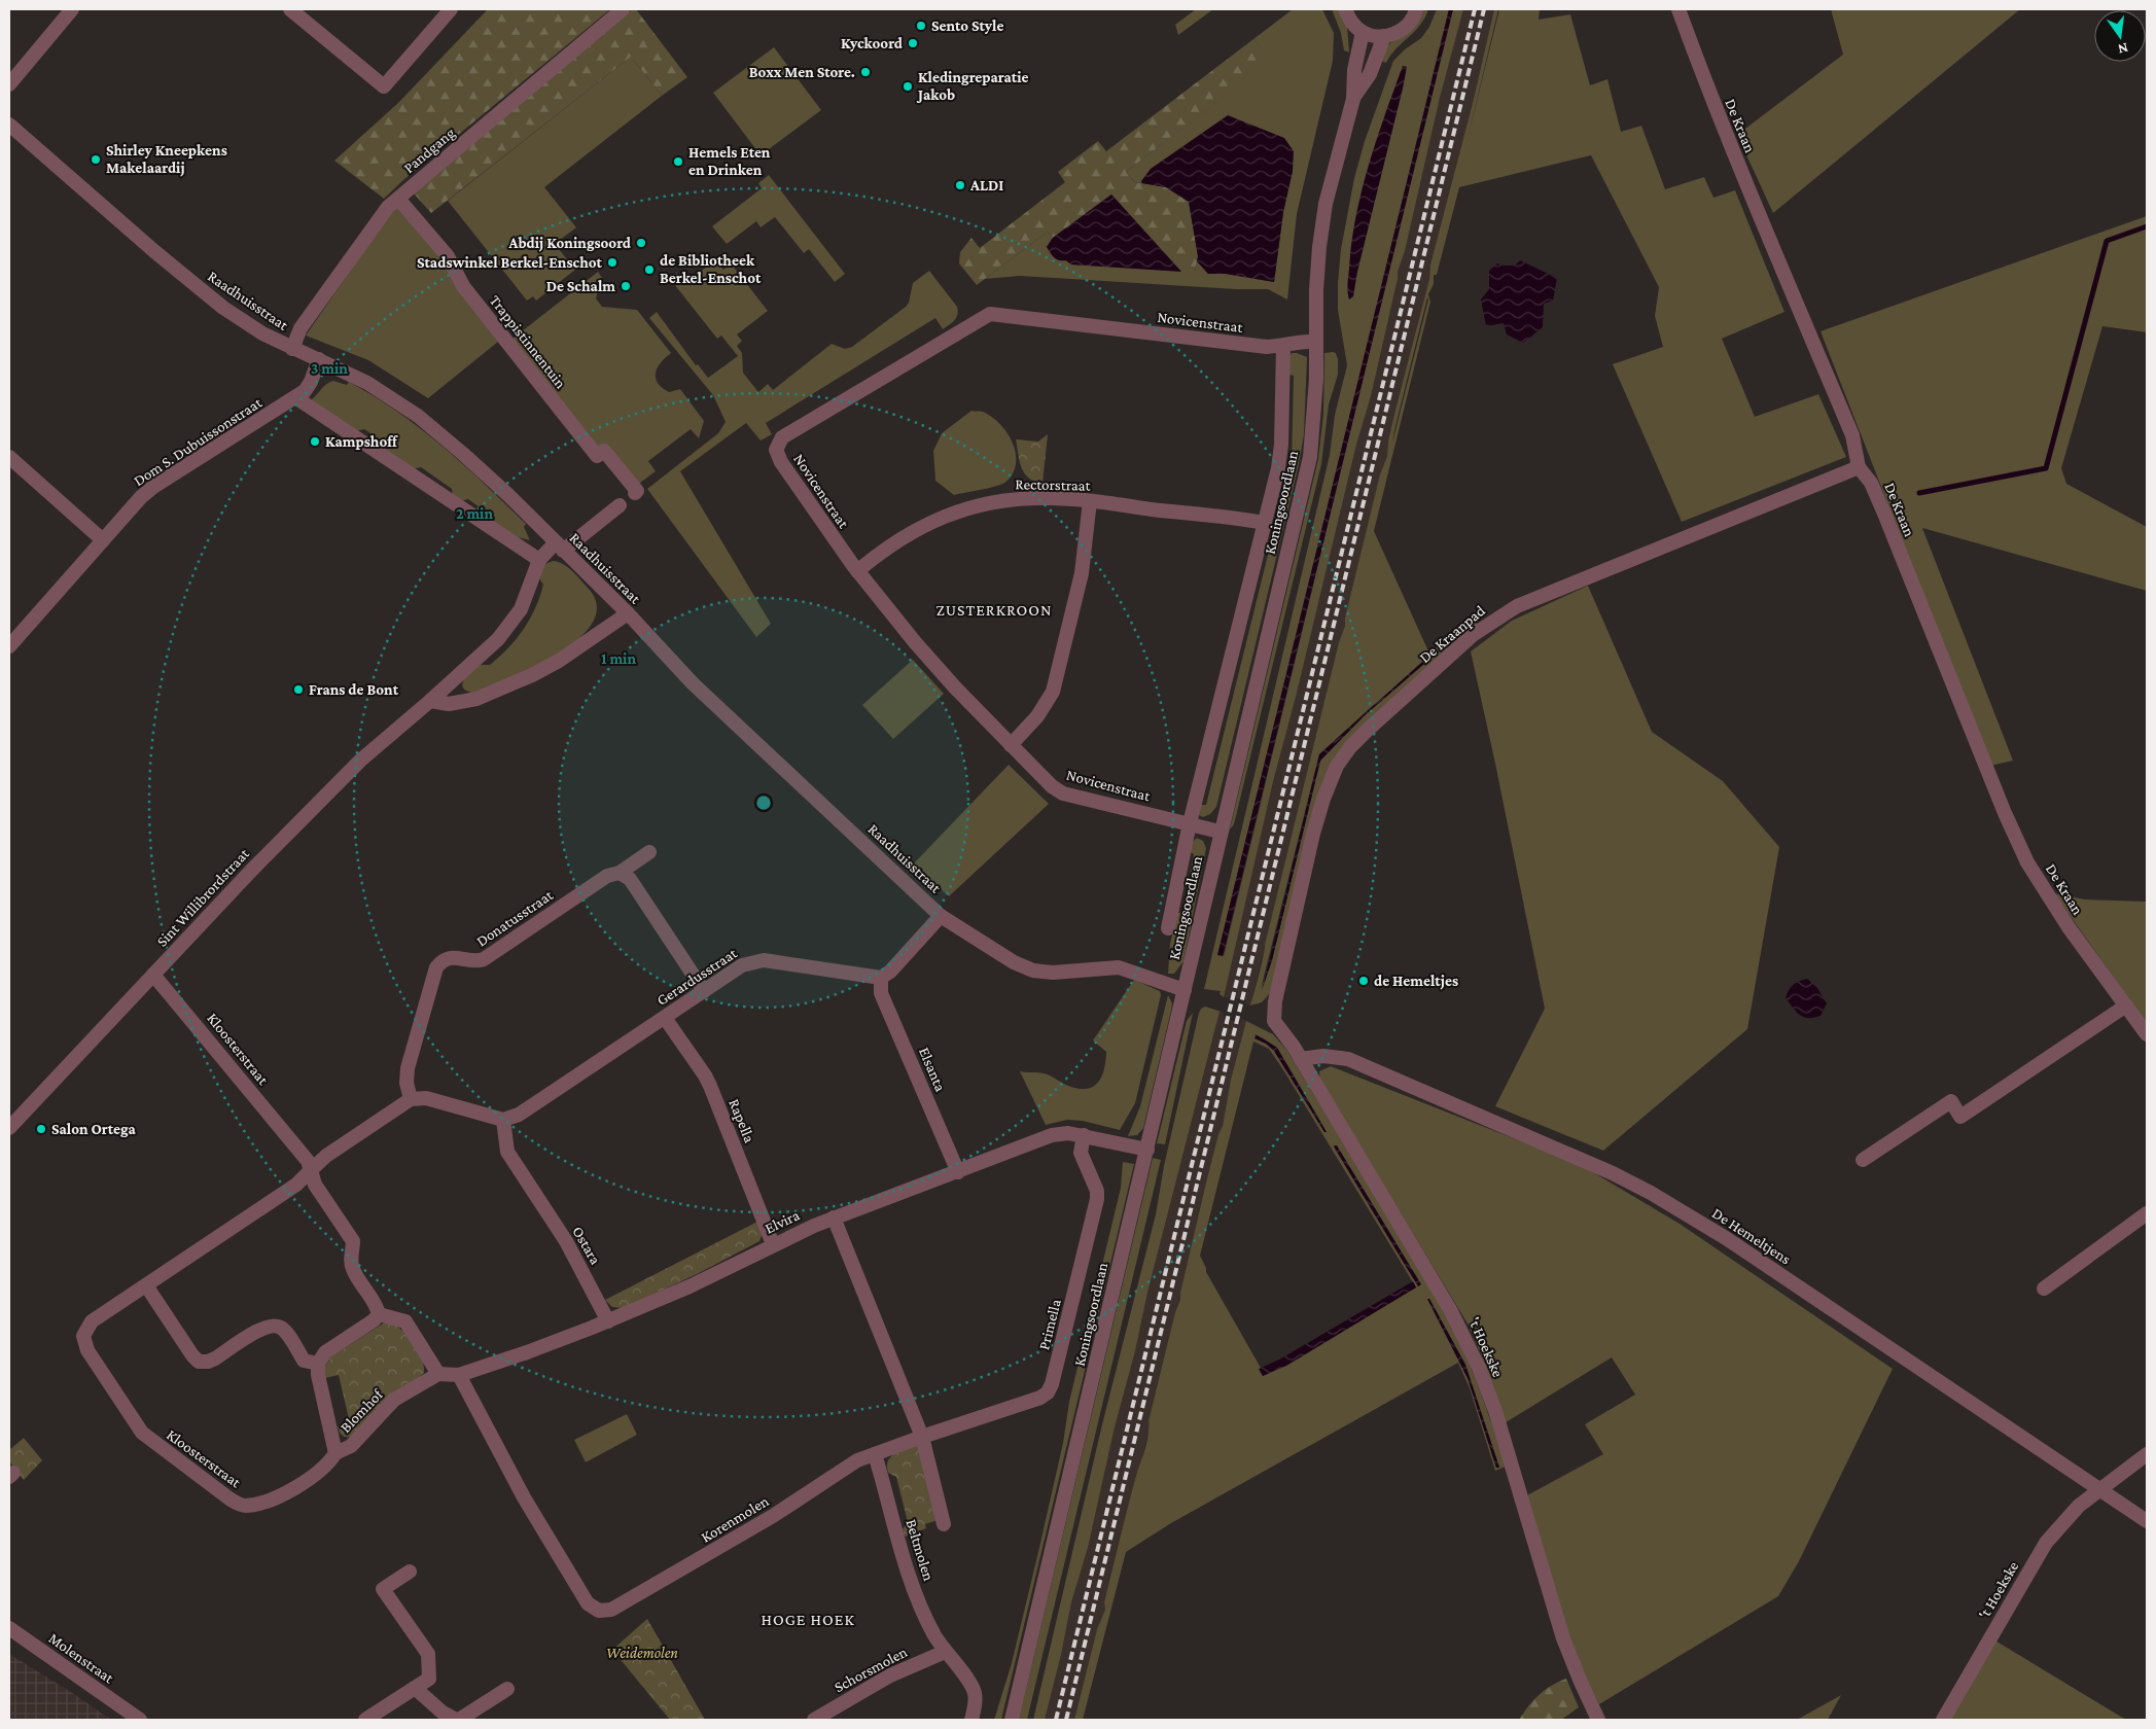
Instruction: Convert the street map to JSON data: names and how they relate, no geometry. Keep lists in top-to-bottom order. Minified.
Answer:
{"streets":{"street":["De Kraan","Pandgang","Raadhuisstraat","Novicenstraat","Trappistinnentuin","Dom S. Dubuissonstraat","Rectorstraat","Koningsoordlaan","De Kraanpad","Sint Willibrordstraat","Donatusstraat","Gerardusstraat","Kloosterstraat","Elsanta","Rapella","Elvira","De Hemeltjens","Ostara","Primella","'t Hoekske","Blomhof","Korenmolen","Beltmolen","Molenstraat","Schorsmolen"]},"crossings":[["De Kraan","De Kraanpad"],["Pandgang","Raadhuisstraat"],["Pandgang","Trappistinnentuin"],["Raadhuisstraat","Dom S. Dubuissonstraat"],["Raadhuisstraat","Koningsoordlaan"],["Raadhuisstraat","Sint Willibrordstraat"],["Novicenstraat","Rectorstraat"],["Novicenstraat","Koningsoordlaan"],["Rectorstraat","Koningsoordlaan"],["Koningsoordlaan","Elvira"],["De Kraanpad","'t Hoekske"],["Sint Willibrordstraat","Kloosterstraat"],["Gerardusstraat","Elsanta"],["Gerardusstraat","Rapella"],["Gerardusstraat","Ostara"],["Kloosterstraat","Blomhof"],["Elsanta","Elvira"],["Rapella","Elvira"],["Elvira","Ostara"],["Elvira","Primella"],["Elvira","Blomhof"],["Elvira","Korenmolen"],["De Hemeltjens","'t Hoekske"],["Primella","Korenmolen"],["Primella","Beltmolen"],["Korenmolen","Beltmolen"],["Beltmolen","Schorsmolen"]],"districts":["ZUSTERKROON","HOGE HOEK"],"parks":["Weidemolen"],"places":["Sento Style","Kyckoord","Boxx Men Store.","Kledingreparatie Jakob","Shirley Kneepkens Makelaardij","Hemels Eten en Drinken","ALDI","Abdij Koningsoord","Stadswinkel Berkel-Enschot","de Bibliotheek Berkel-Enschot","De Schalm","Kampshoff","Frans de Bont","de Hemeltjes","Salon Ortega"],"north":"bottom","rings":["3 min","2 min","1 min"]}
